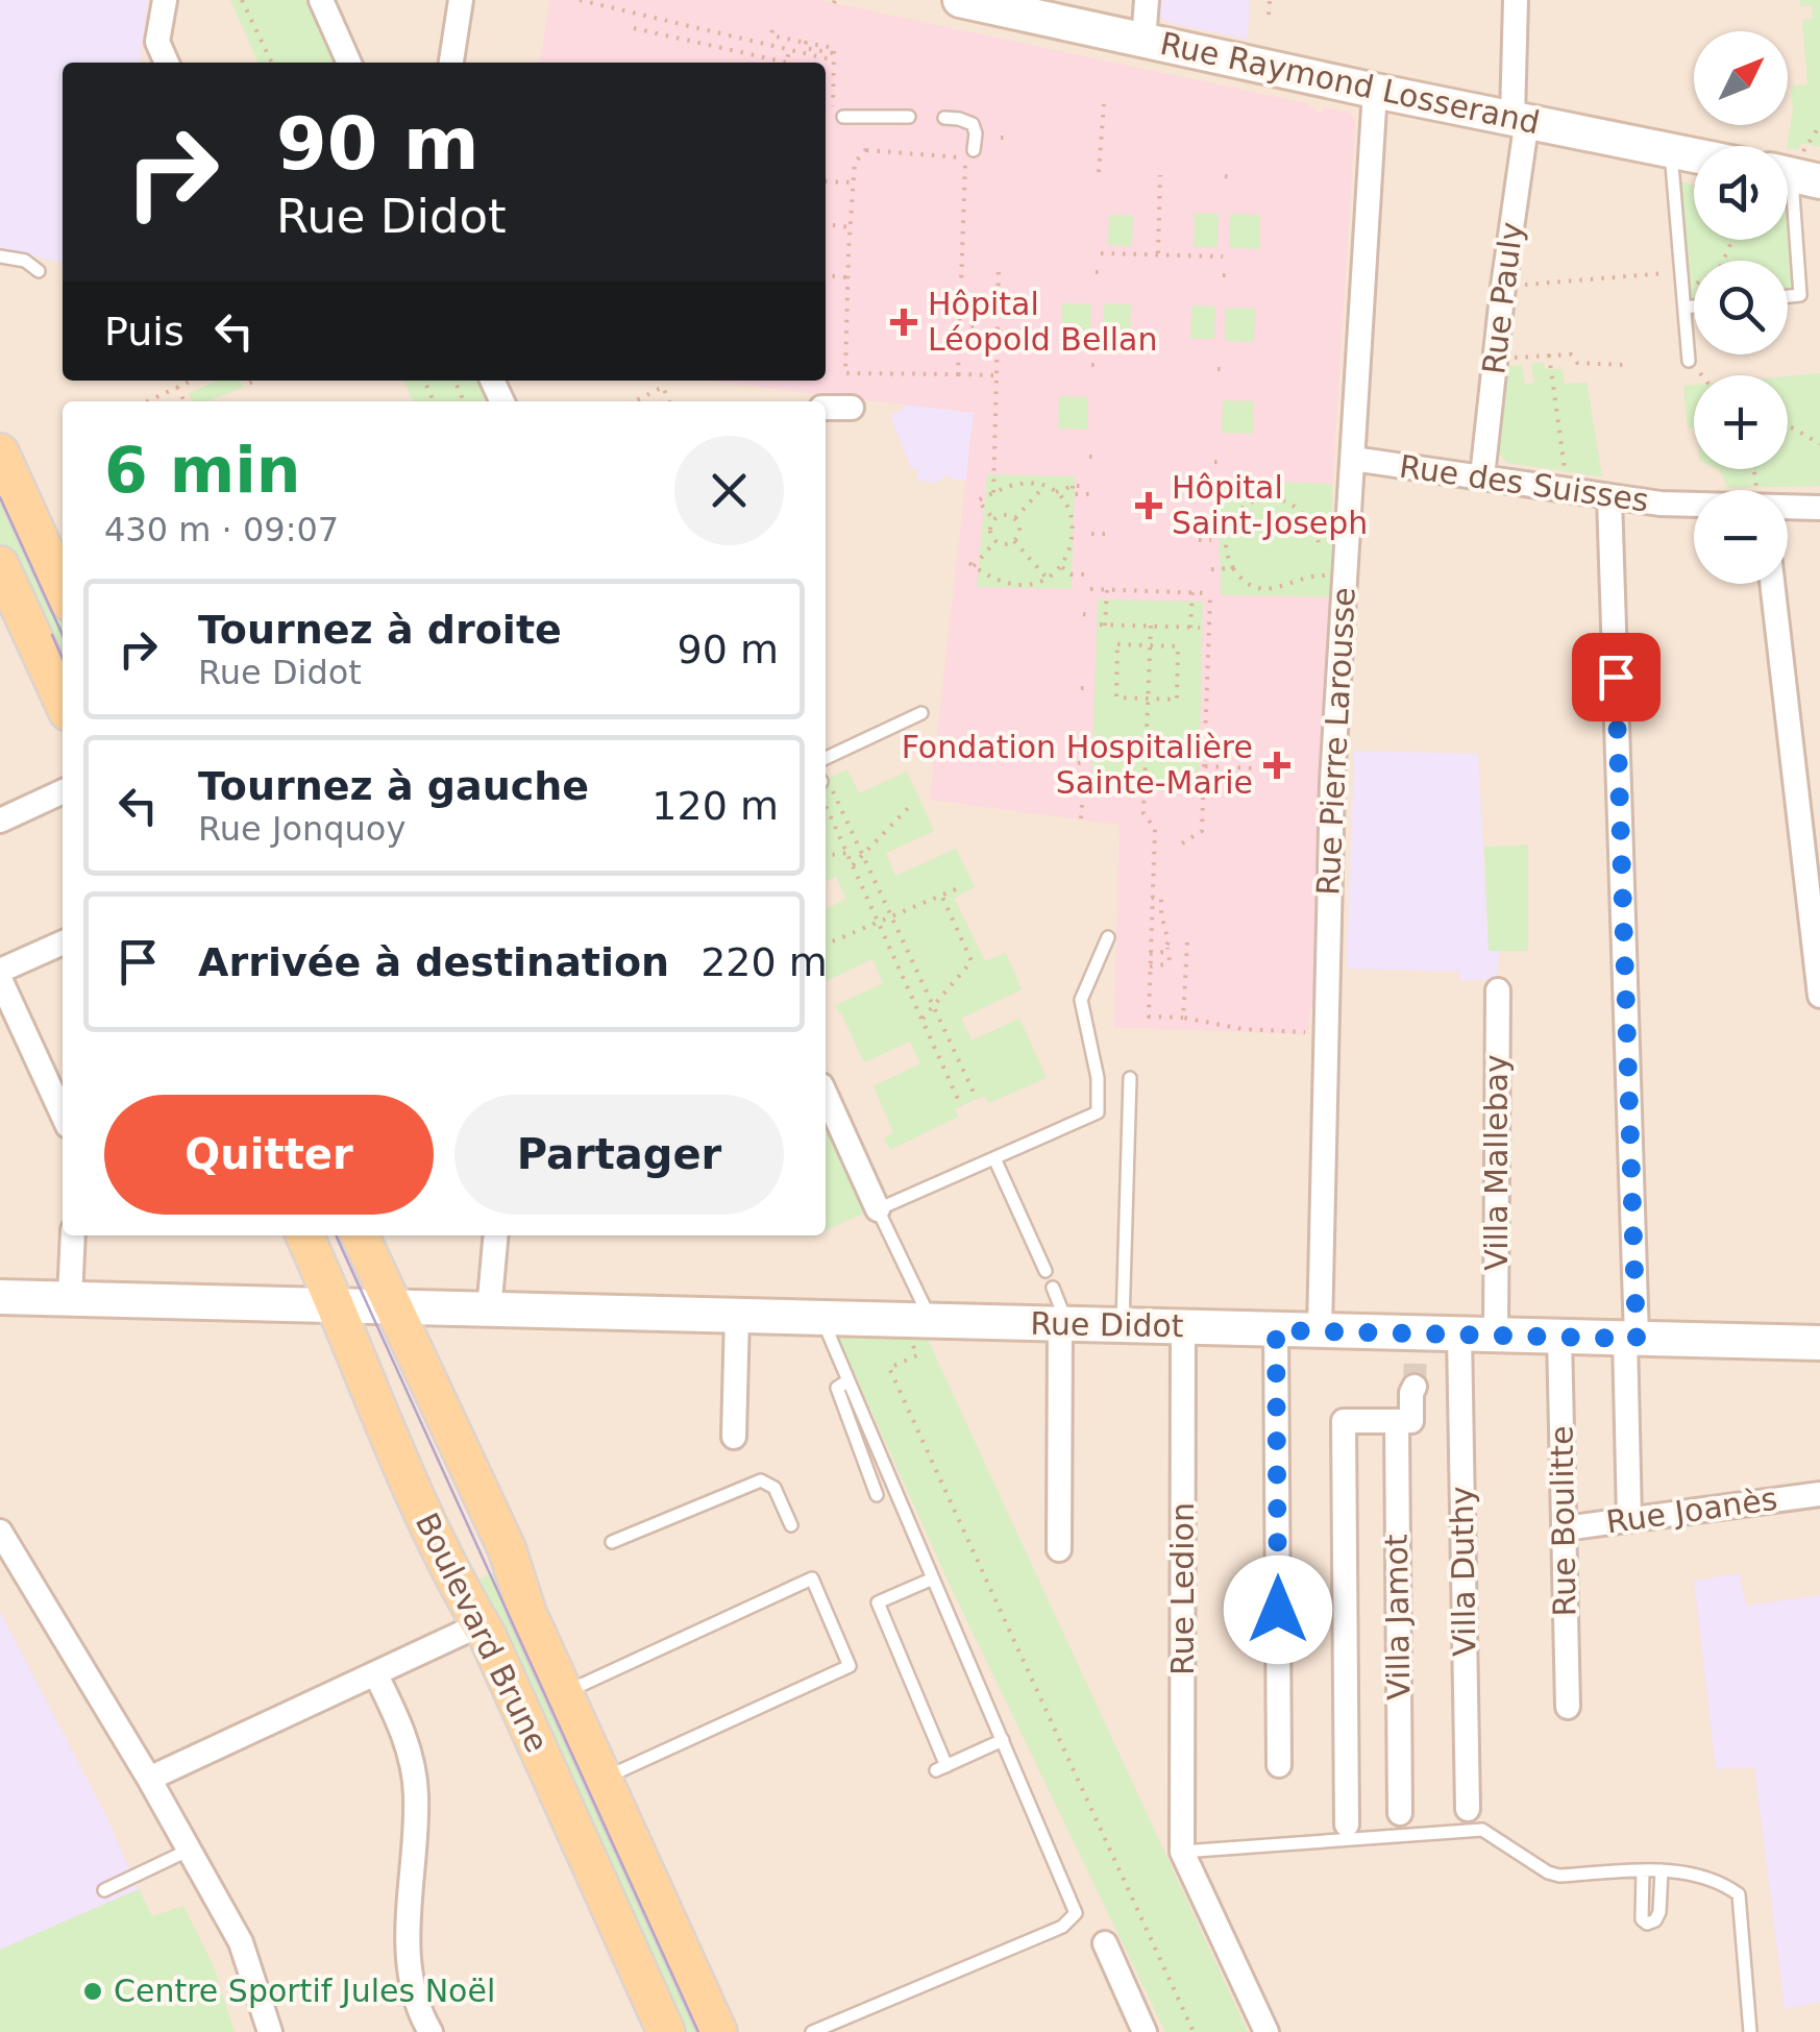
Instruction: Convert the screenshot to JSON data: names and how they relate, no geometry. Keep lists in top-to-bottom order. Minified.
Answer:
{"streets":{"main road":["Boulevard Brune"],"street":["Rue Raymond Losserand","Rue Pauly","Rue des Suisses","Rue Pierre Larousse","Villa Mallebay","Rue Didot","Rue Joanès","Rue Boulitte","Villa Duthy","Rue Ledion","Villa Jamot"]},"crossings":[["Rue Raymond Losserand","Rue Pauly"],["Rue Raymond Losserand","Rue Pierre Larousse"],["Rue Pauly","Rue des Suisses"],["Rue des Suisses","Rue Pierre Larousse"],["Rue Pierre Larousse","Rue Didot"],["Villa Mallebay","Rue Didot"],["Rue Didot","Rue Boulitte"],["Rue Didot","Villa Duthy"],["Rue Didot","Rue Ledion"],["Rue Didot","Boulevard Brune"],["Rue Joanès","Rue Boulitte"]],"places":{"health":["Hôpital Léopold Bellan","Hôpital Saint-Joseph","Fondation Hospitalière Sainte-Marie"],"other":["Centre Sportif Jules Noël"]},"north":"top right","page":{"map_buttons":["+","−"],"turn":["90 m","Rue Didot"],"then":"Puis","heading":["6 min","430 m · 09:07"],"list":[{"name":"Tournez à droite","note":"Rue Didot","value":"90 m"},{"name":"Tournez à gauche","note":"Rue Jonquoy","value":"120 m"},{"name":"Arrivée à destination","value":"220 m"}],"buttons":["Quitter","Partager"]}}
